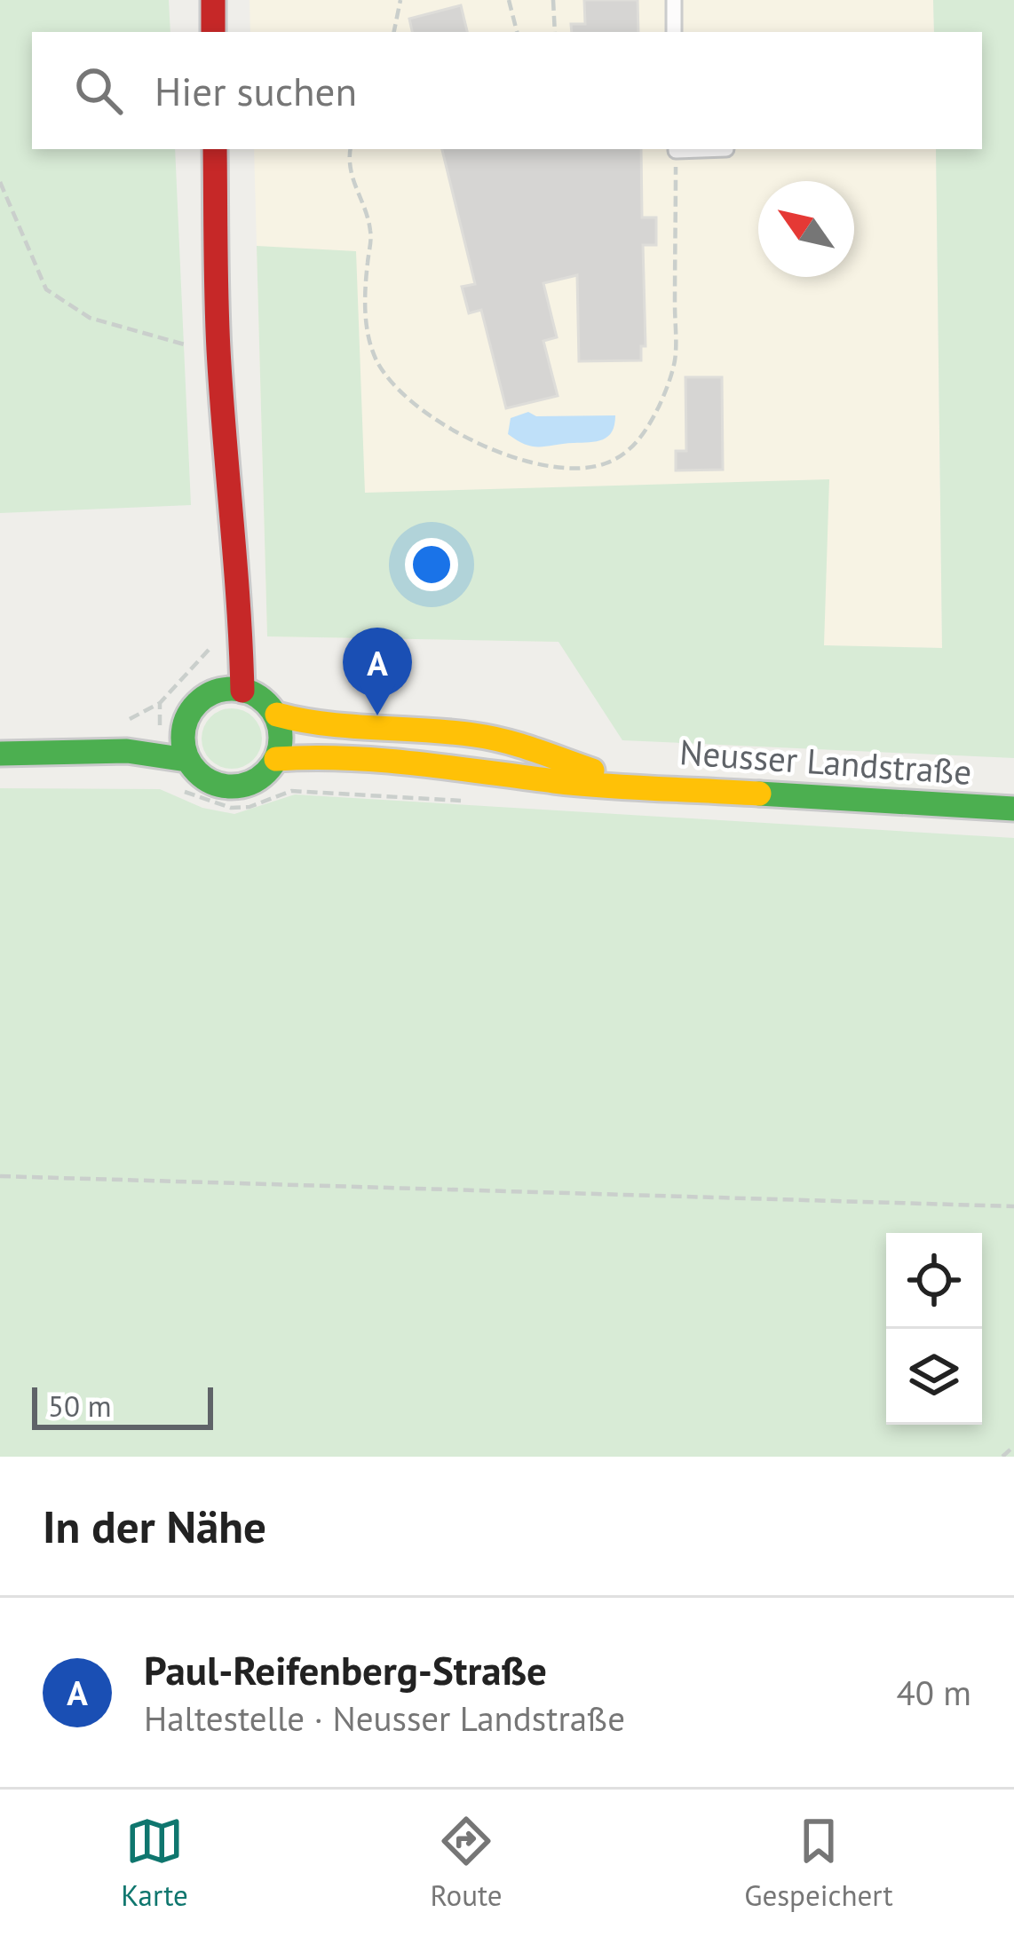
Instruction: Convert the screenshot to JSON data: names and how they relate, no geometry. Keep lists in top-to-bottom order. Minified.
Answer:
{"streets":{"main road":["Neusser Landstraße"]},"scale_bar":"50 m","north":"top left","page":{"search":"Hier suchen","pins":"A","scale":"50 m","heading":"In der Nähe","list":[{"mark":"A","name":"Paul-Reifenberg-Straße","note":"Haltestelle · Neusser Landstraße","value":"40 m"}],"nav":["Karte","Route","Gespeichert"]}}
